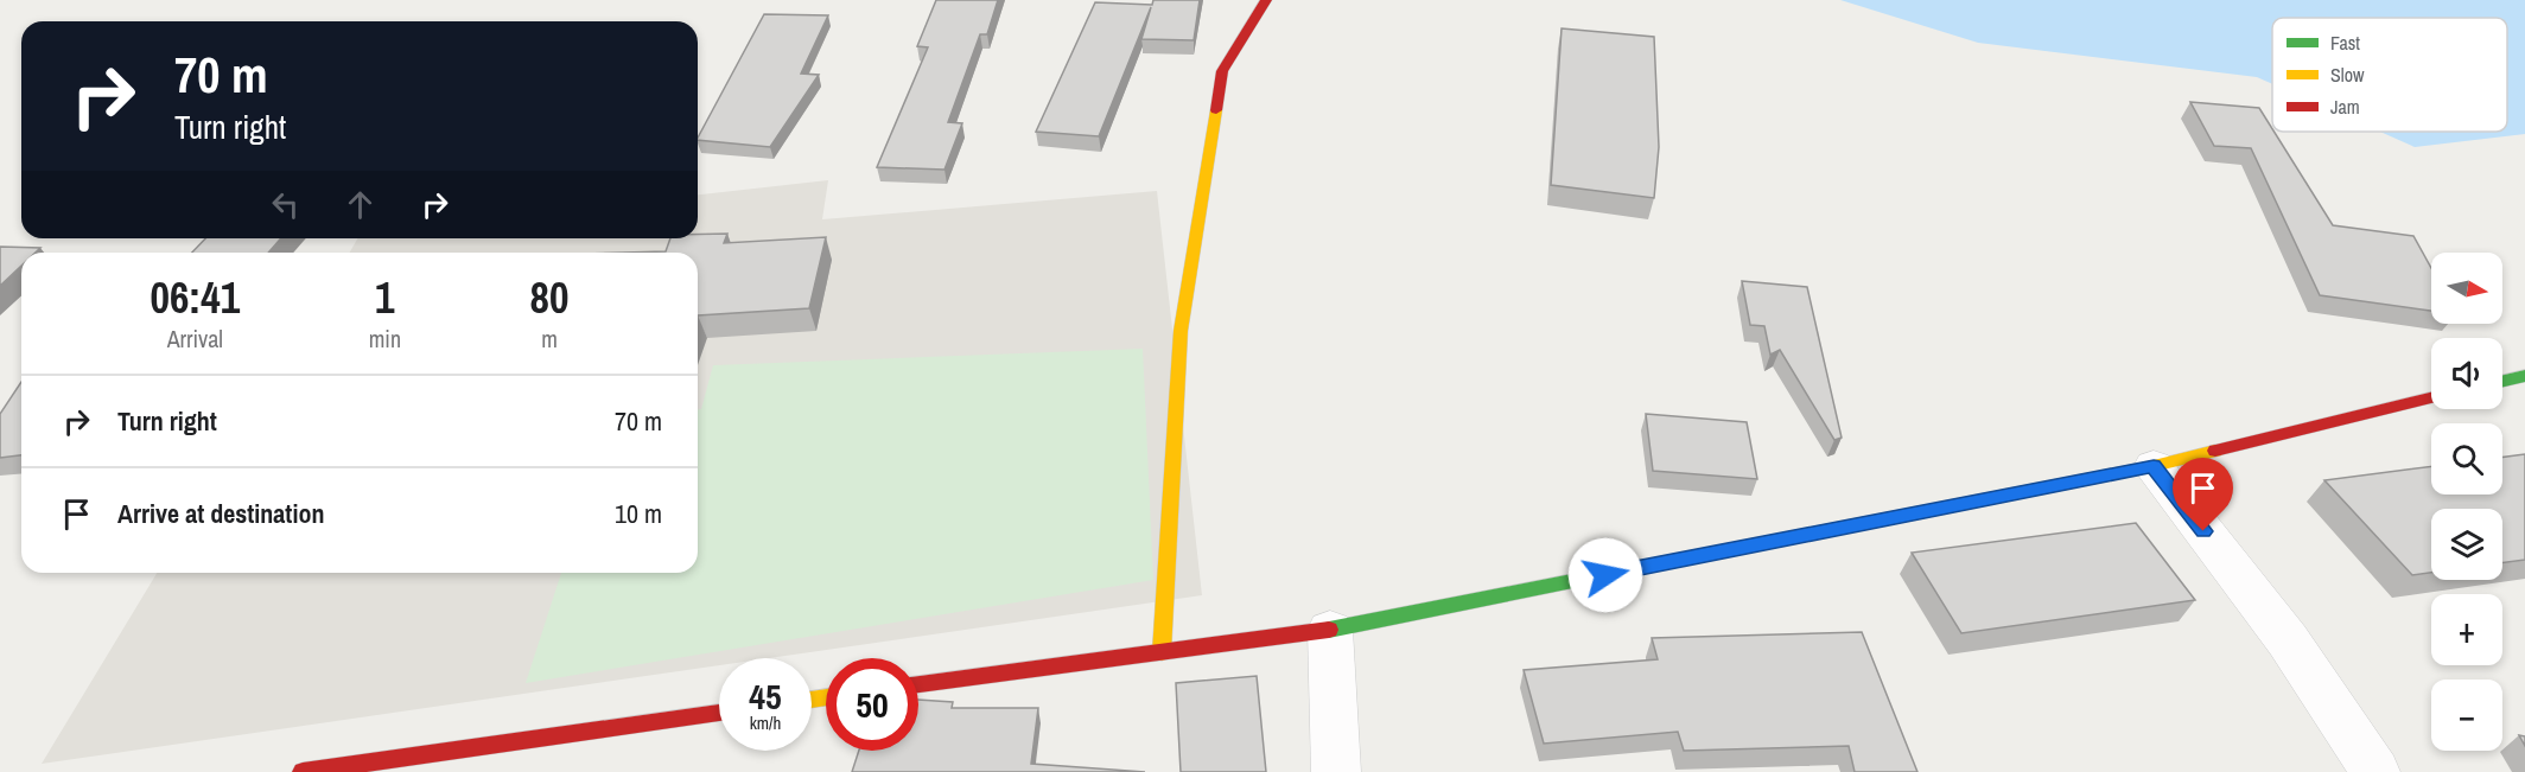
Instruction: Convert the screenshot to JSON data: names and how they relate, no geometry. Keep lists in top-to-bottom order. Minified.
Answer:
{"legend":["Fast","Slow","Jam"],"north":"right","page":{"turn":["70 m","Turn right"],"map_buttons":["+","−"],"eta":["06:41","Arrival","1","min","80","m"],"list":[{"name":"Turn right","value":"70 m"},{"name":"Arrive at destination","value":"10 m"}],"speed":"45 km/h","limit":"50"}}
